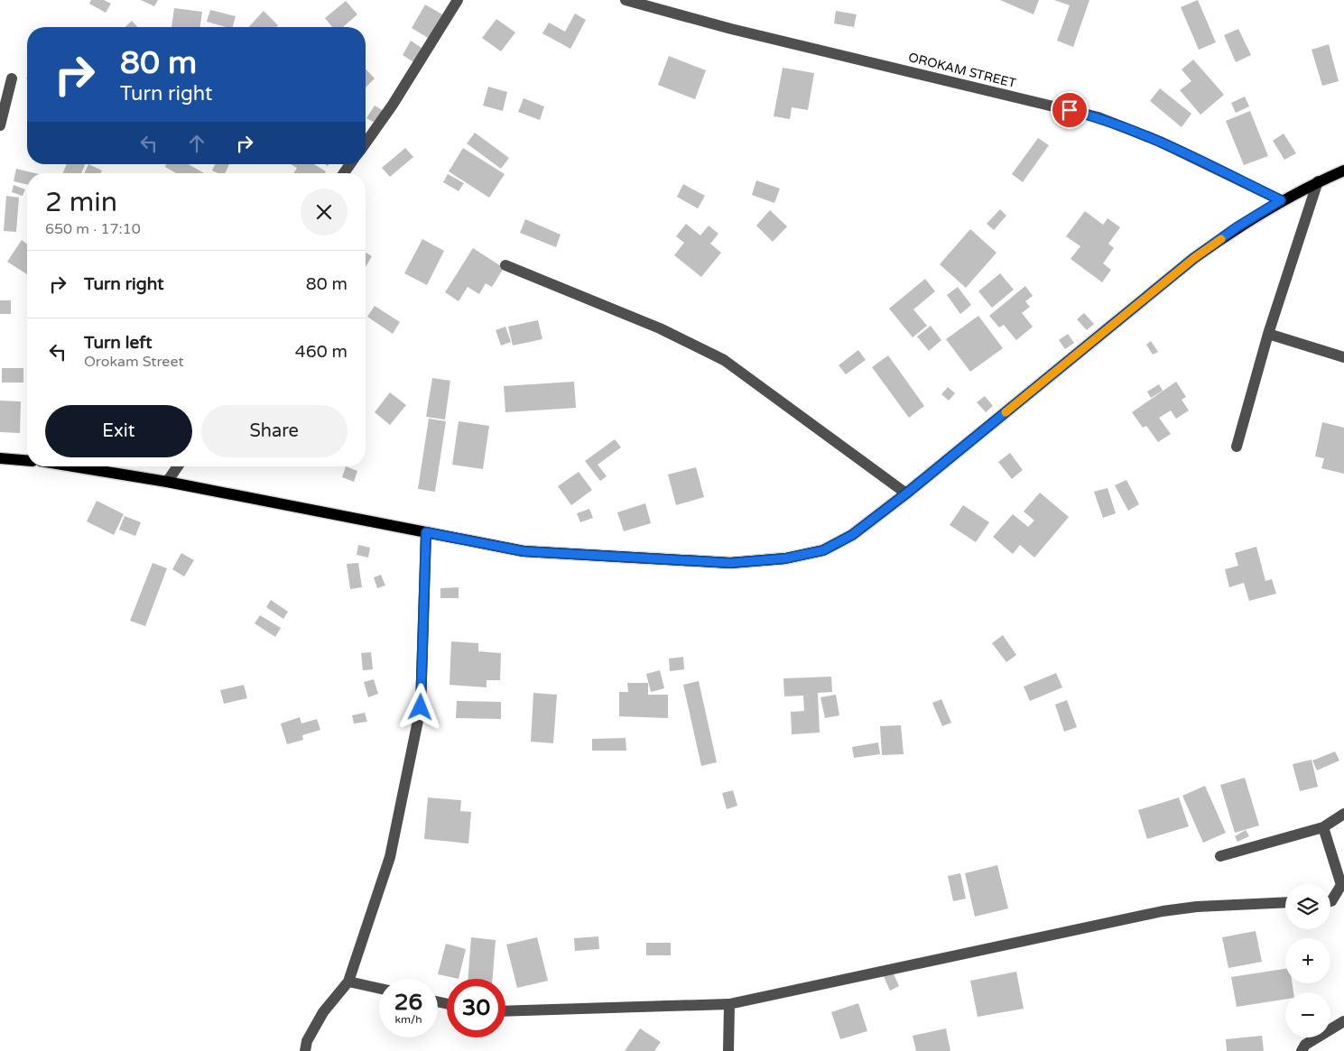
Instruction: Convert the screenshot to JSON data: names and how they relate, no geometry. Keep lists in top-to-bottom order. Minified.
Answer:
{"streets":{"street":["OROKAM STREET"]},"page":{"turn":["80 m","Turn right"],"heading":["2 min","650 m · 17:10"],"list":[{"name":"Turn right","value":"80 m"},{"name":"Turn left","note":"Orokam Street","value":"460 m"}],"buttons":["Exit","Share"],"map_buttons":["+","−"],"speed":"26 km/h","limit":"30"}}
